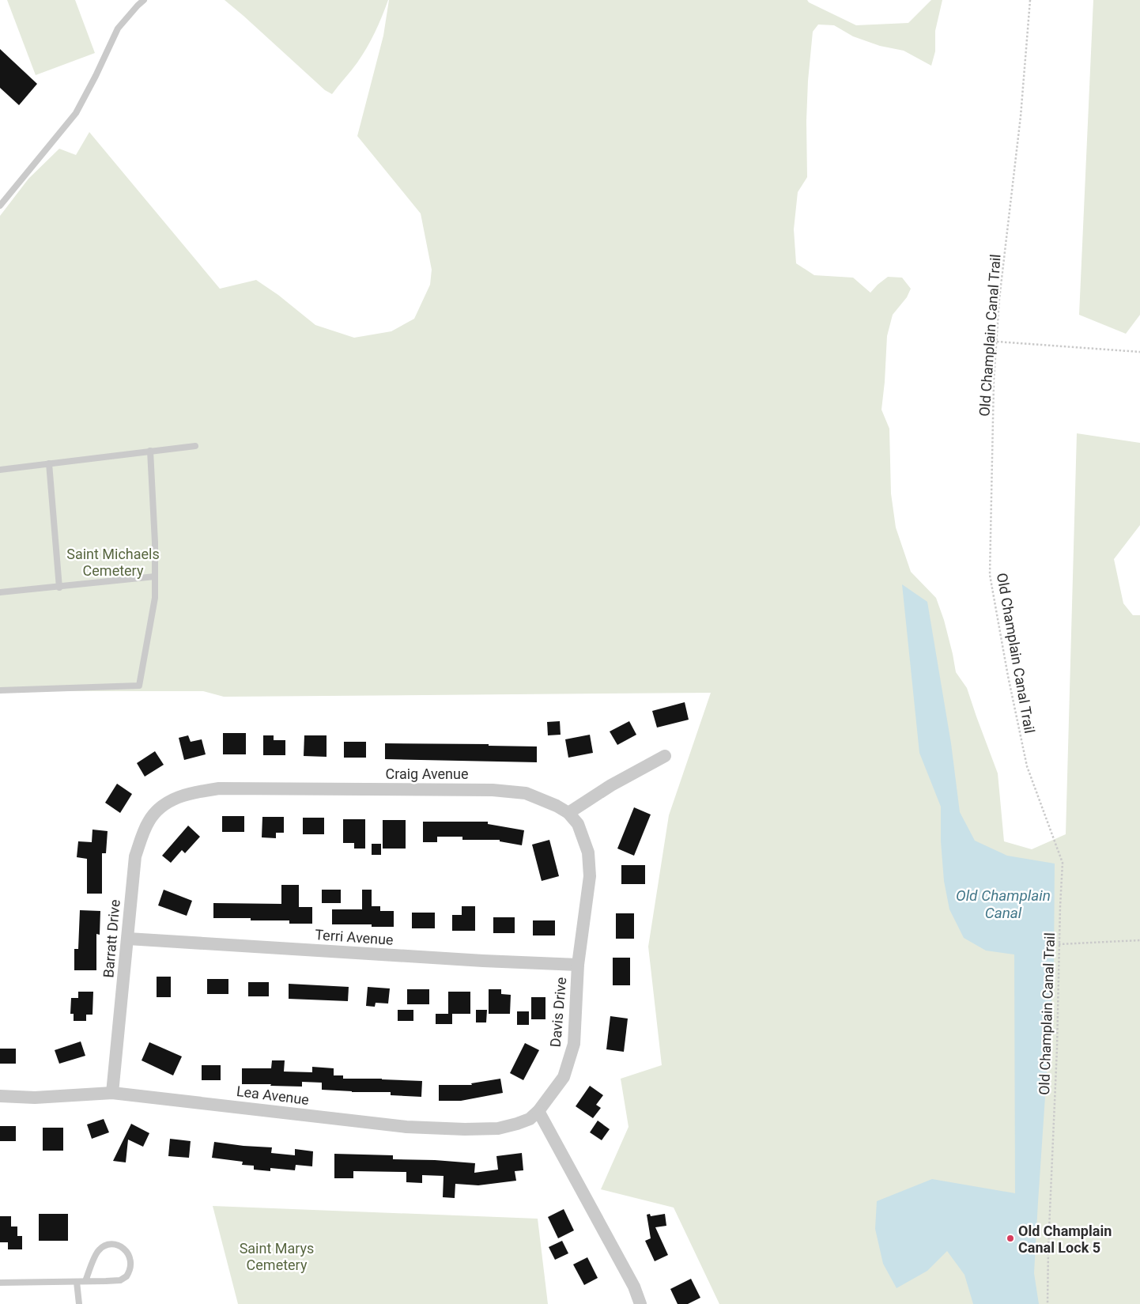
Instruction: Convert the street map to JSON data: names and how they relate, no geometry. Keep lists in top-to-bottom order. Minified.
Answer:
{"streets":{"street":["Craig Avenue","Terri Avenue","Barratt Drive","Davis Drive","Lea Avenue"],"path":["Old Champlain Canal Trail"]},"crossings":[["Craig Avenue","Barratt Drive"],["Craig Avenue","Davis Drive"],["Terri Avenue","Barratt Drive"],["Terri Avenue","Davis Drive"],["Barratt Drive","Lea Avenue"],["Davis Drive","Lea Avenue"]],"water":["Old Champlain Canal"],"parks":["Saint Michaels Cemetery","Saint Marys Cemetery"],"places":["Old Champlain Canal Lock 5"]}
